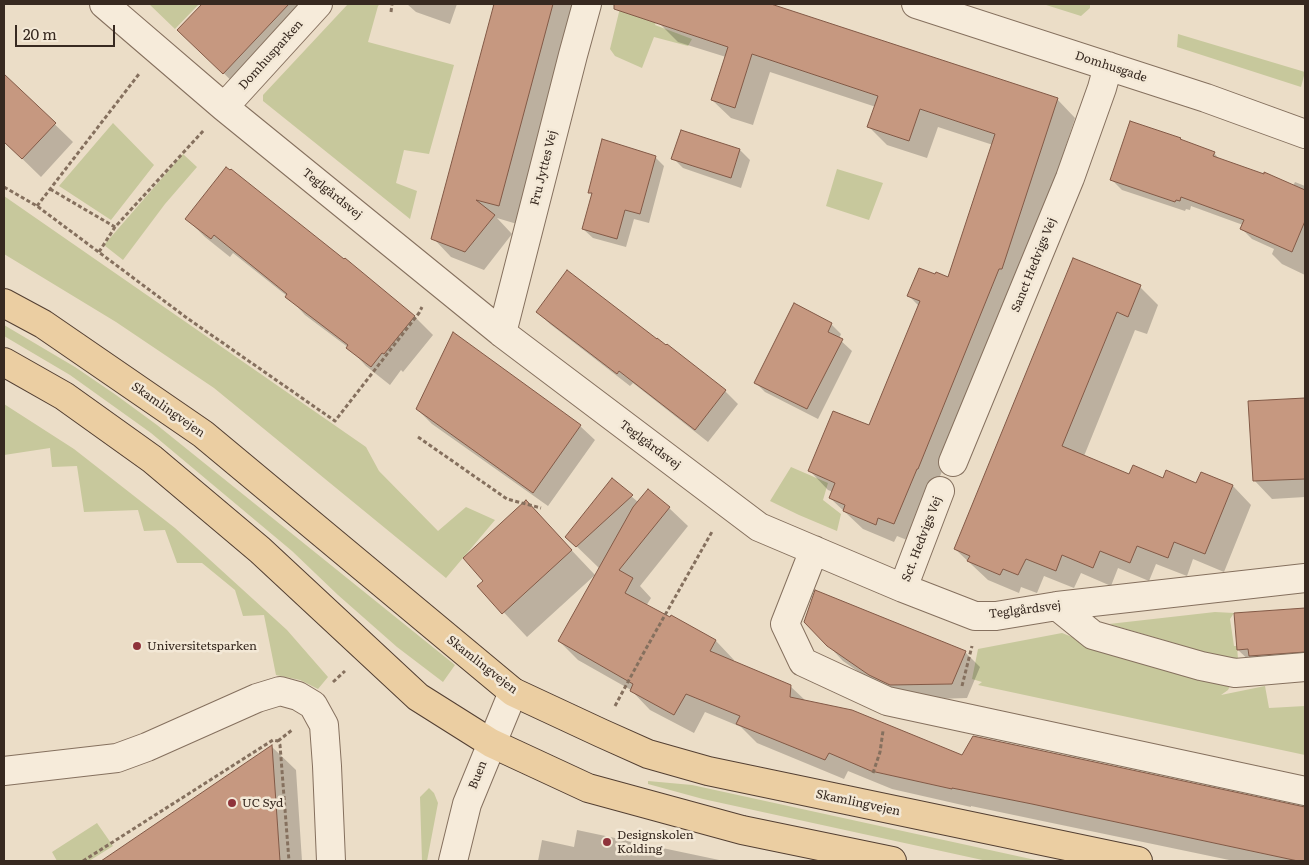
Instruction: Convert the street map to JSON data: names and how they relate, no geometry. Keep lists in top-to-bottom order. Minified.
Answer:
{"streets":{"main road":["Skamlingvejen"],"street":["Domhusparken","Domhusgade","Fru Jyttes Vej","Teglgårdsvej","Sanct Hedvigs Vej","Sct. Hedvigs Vej","Buen"]},"crossings":[["Domhusparken","Teglgårdsvej"],["Domhusgade","Sanct Hedvigs Vej"],["Fru Jyttes Vej","Teglgårdsvej"],["Teglgårdsvej","Sct. Hedvigs Vej"],["Skamlingvejen","Buen"]],"places":["Universitetsparken","UC Syd","Designskolen Kolding"],"scale_bar":"20 m"}
